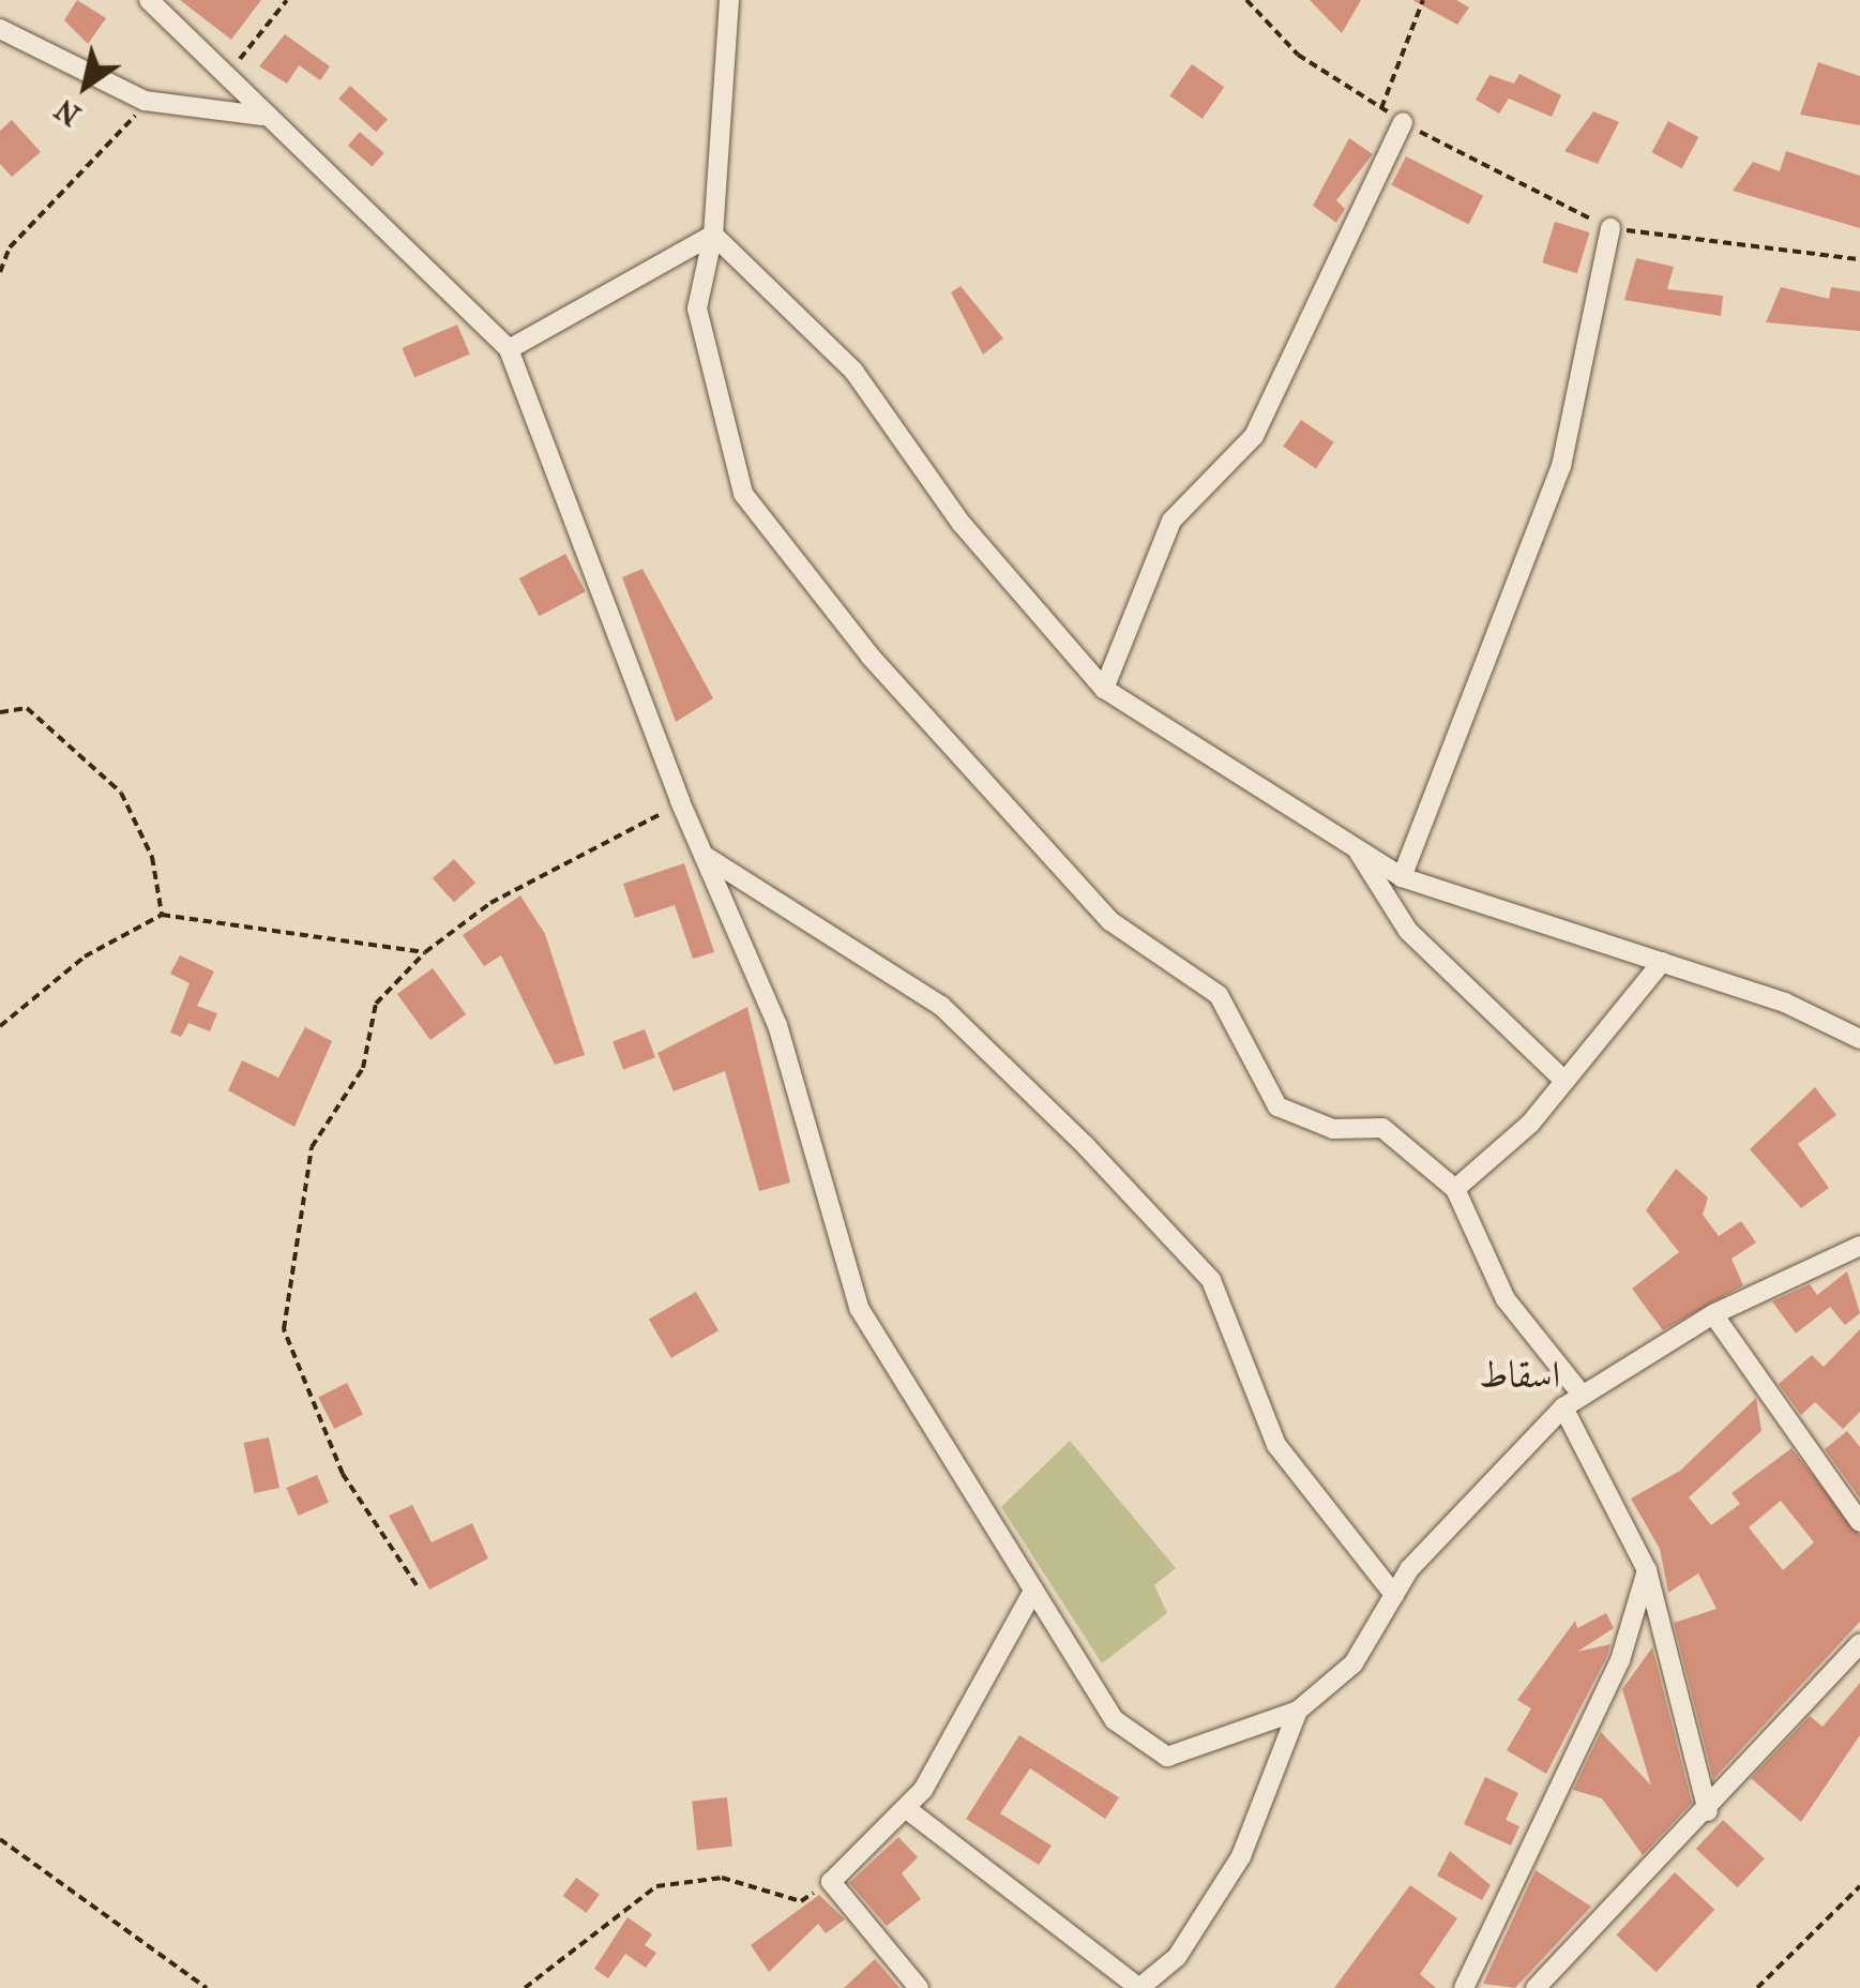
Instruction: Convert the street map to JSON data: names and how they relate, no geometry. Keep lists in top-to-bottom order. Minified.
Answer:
{"districts":["اسقاط"],"north":"bottom left"}
